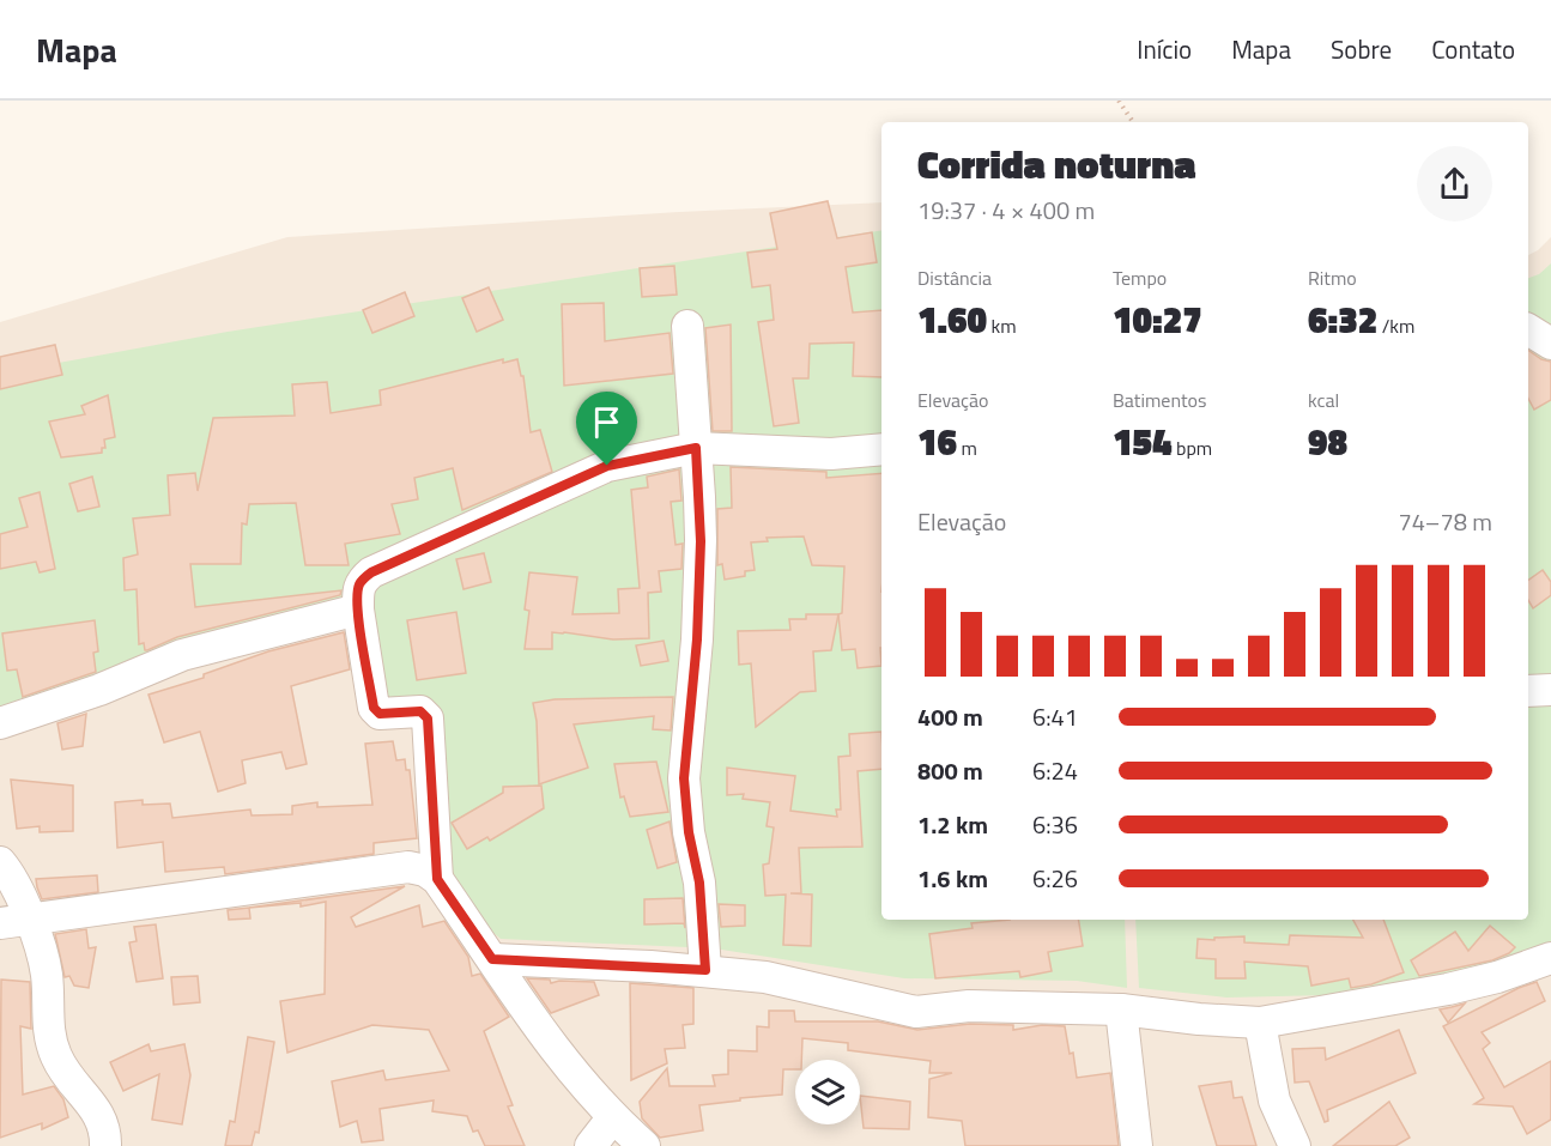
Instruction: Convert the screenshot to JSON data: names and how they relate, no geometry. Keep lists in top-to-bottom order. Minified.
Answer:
{"page":{"header":"Mapa","nav":["Início","Mapa","Sobre","Contato"],"heading":["Corrida noturna","19:37 · 4 × 400 m"],"stats":[["Distância","1.60 km"],["Tempo","10:27"],["Ritmo","6:32 /km"],["Elevação","16 m"],["Batimentos","154 bpm"],["kcal","98"]],"chart":["Elevação","74–78 m"],"list":[{"name":"400 m","note":"6:41"},{"name":"800 m","note":"6:24"},{"name":"1.2 km","note":"6:36"},{"name":"1.6 km","note":"6:26"}]}}
